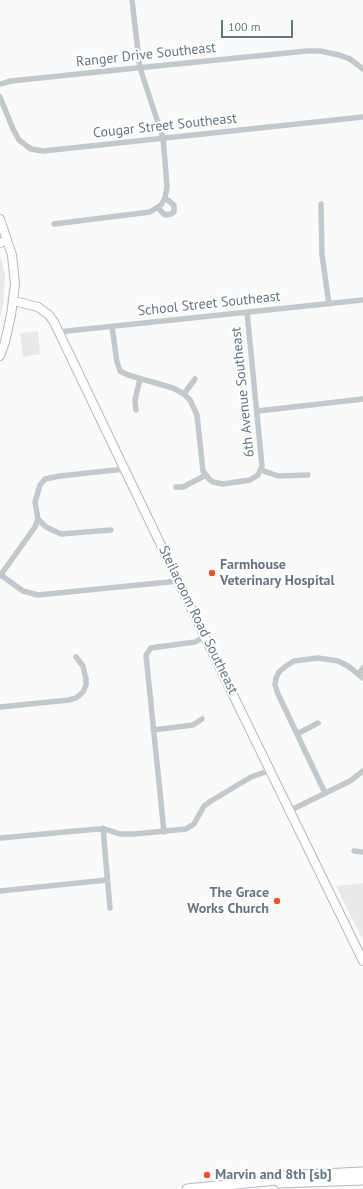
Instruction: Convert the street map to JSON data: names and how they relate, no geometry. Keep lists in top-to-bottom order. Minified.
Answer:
{"streets":{"street":["Ranger Drive Southeast","Cougar Street Southeast","School Street Southeast","6th Avenue Southeast","Steilacoom Road Southeast"]},"crossings":[["School Street Southeast","6th Avenue Southeast"],["School Street Southeast","Steilacoom Road Southeast"]],"places":["Farmhouse Veterinary Hospital","The Grace Works Church","Marvin and 8th [sb]"],"scale_bar":"100 m"}
